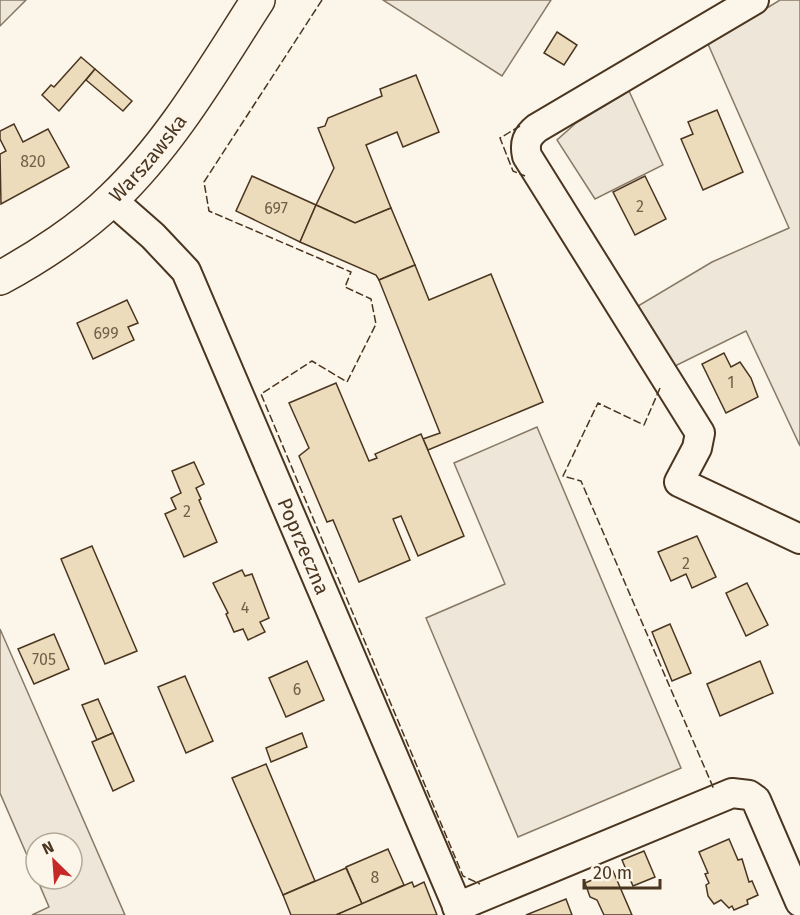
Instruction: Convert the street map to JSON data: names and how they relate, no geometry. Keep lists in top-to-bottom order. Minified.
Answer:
{"streets":{"main road":["Warszawska"],"street":["Poprzeczna"]},"crossings":[["Warszawska","Poprzeczna"]],"house_numbers":["820","2","697","699","1","2","2","4","705","6","8"],"scale_bar":"20 m","north":"top left"}
